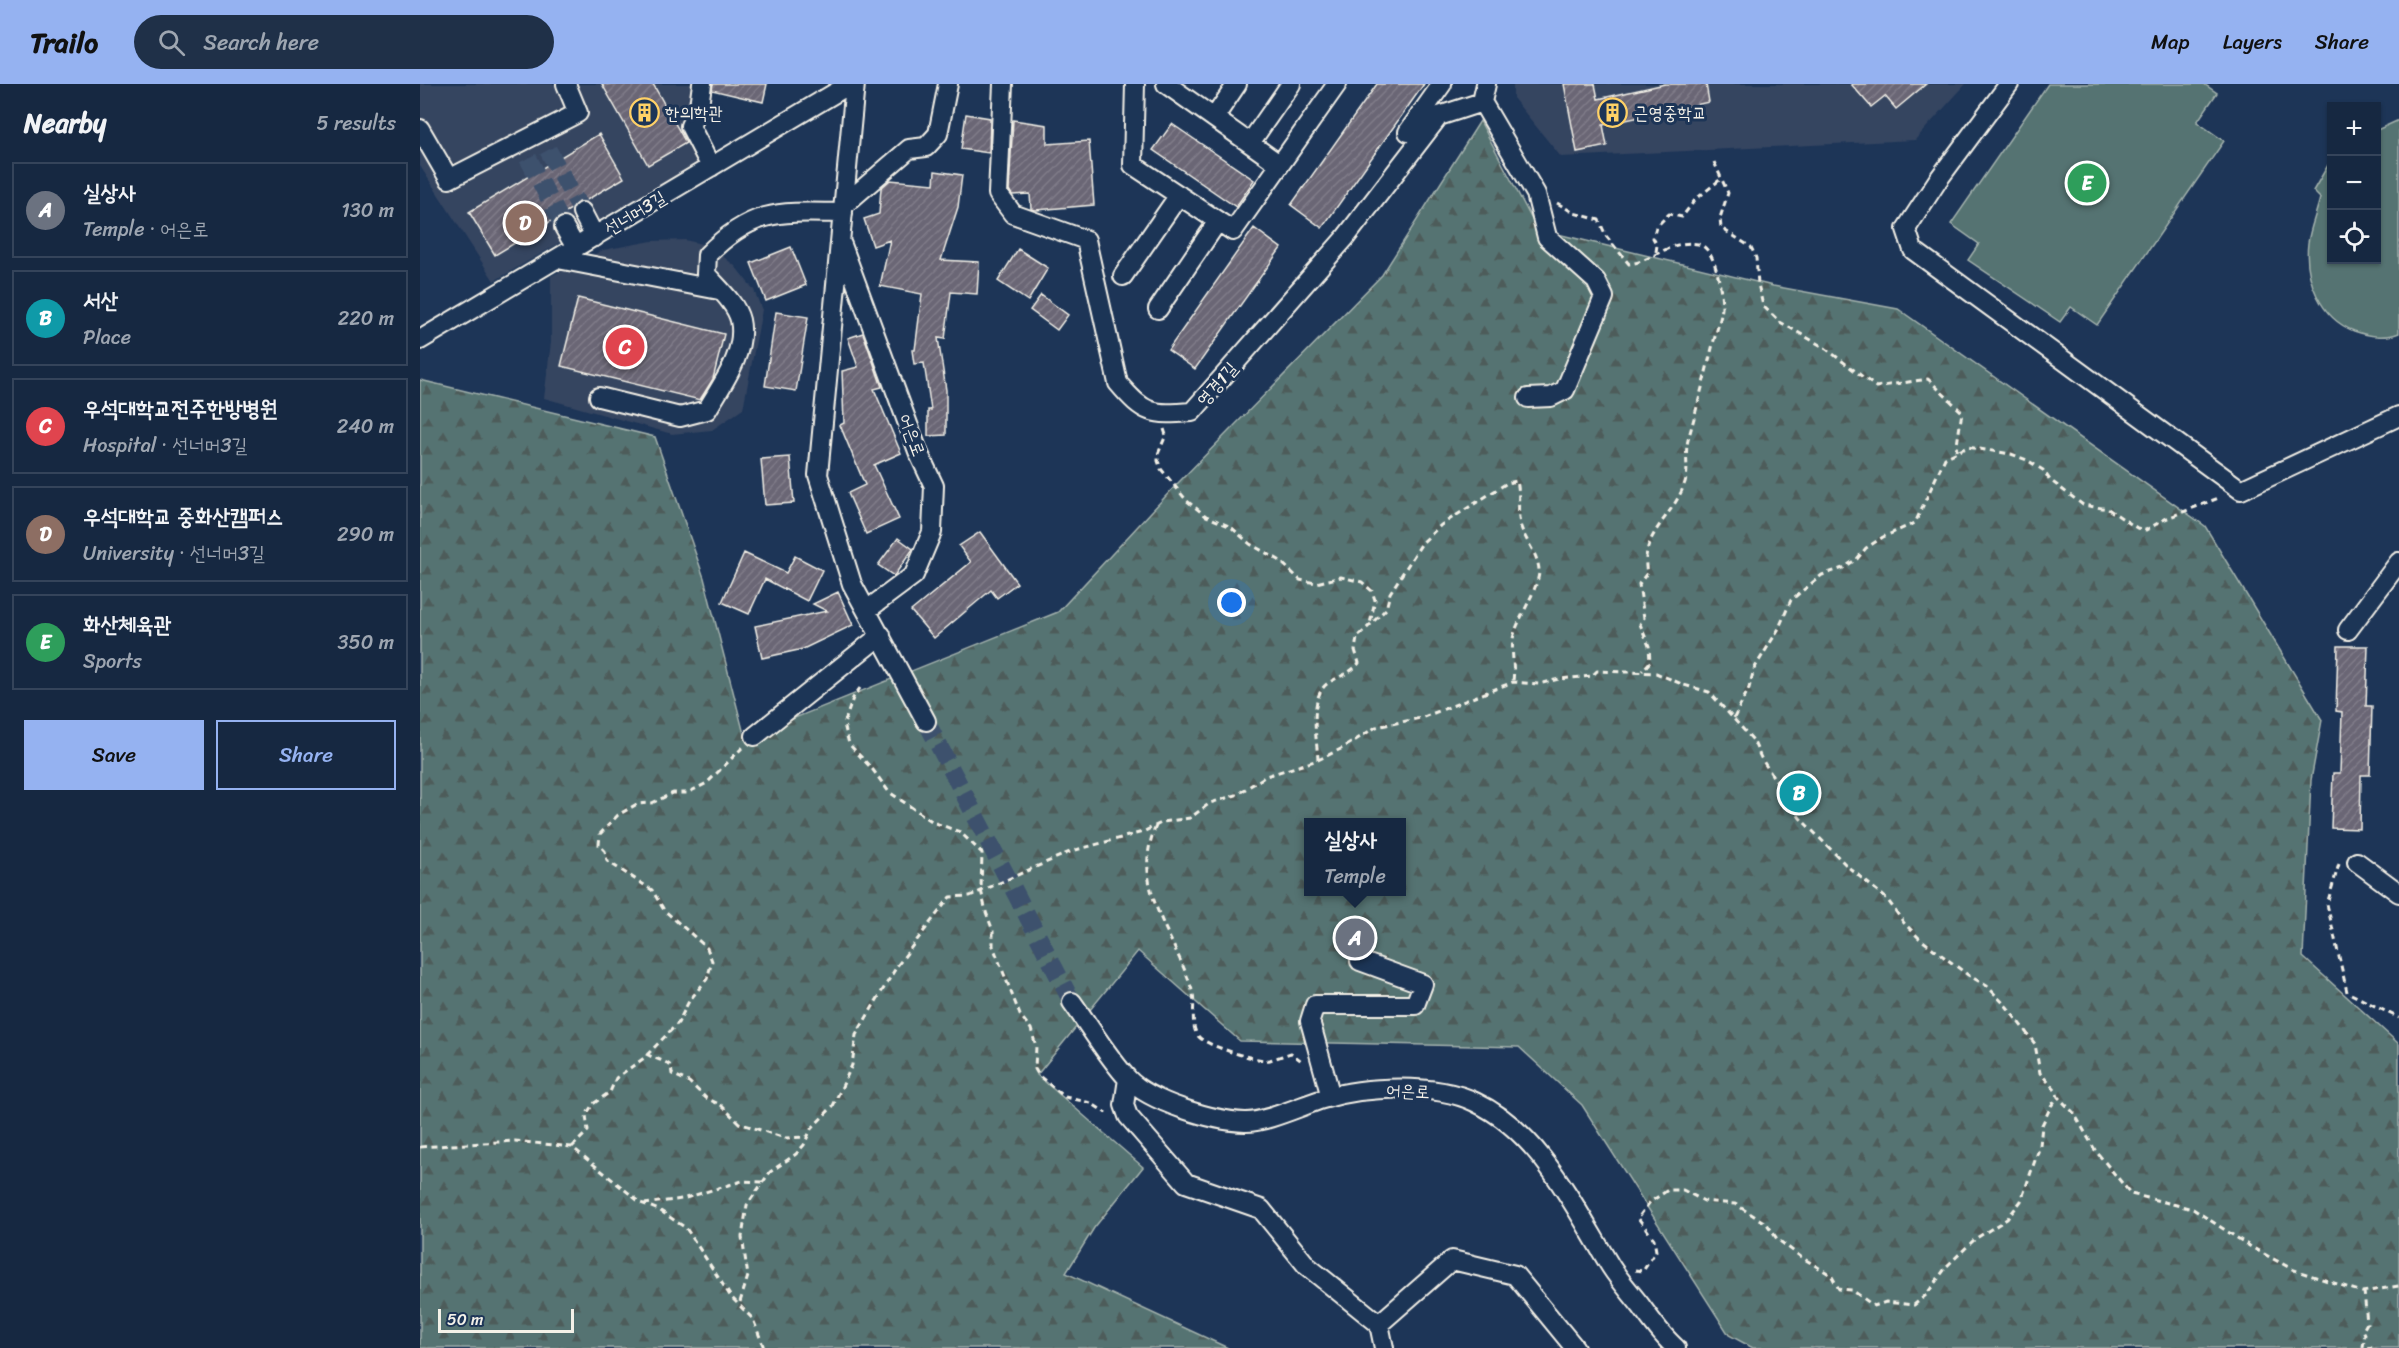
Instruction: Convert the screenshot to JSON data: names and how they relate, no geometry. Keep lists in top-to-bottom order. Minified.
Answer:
{"streets":{"street":["선너머3길","영경1길","어은로"]},"places":{"building":["한의학관","근영중학교"]},"scale_bar":"50 m","page":{"header":"Trailo","search":"Search here","nav":["Map","Layers","Share"],"heading":["Nearby","5 results"],"map_buttons":["+","−"],"pins":["E","D","C","B","A"],"list":[{"mark":"A","name":"실상사","note":"Temple · 어은로","value":"130 m"},{"mark":"B","name":"서산","note":"Place","value":"220 m"},{"mark":"C","name":"우석대학교전주한방병원","note":"Hospital · 선너머3길","value":"240 m"},{"mark":"D","name":"우석대학교 중화산캠퍼스","note":"University · 선너머3길","value":"290 m"},{"mark":"E","name":"화산체육관","note":"Sports","value":"350 m"}],"buttons":["Save","Share"],"popup":["실상사","Temple"],"scale":"50 m"}}
